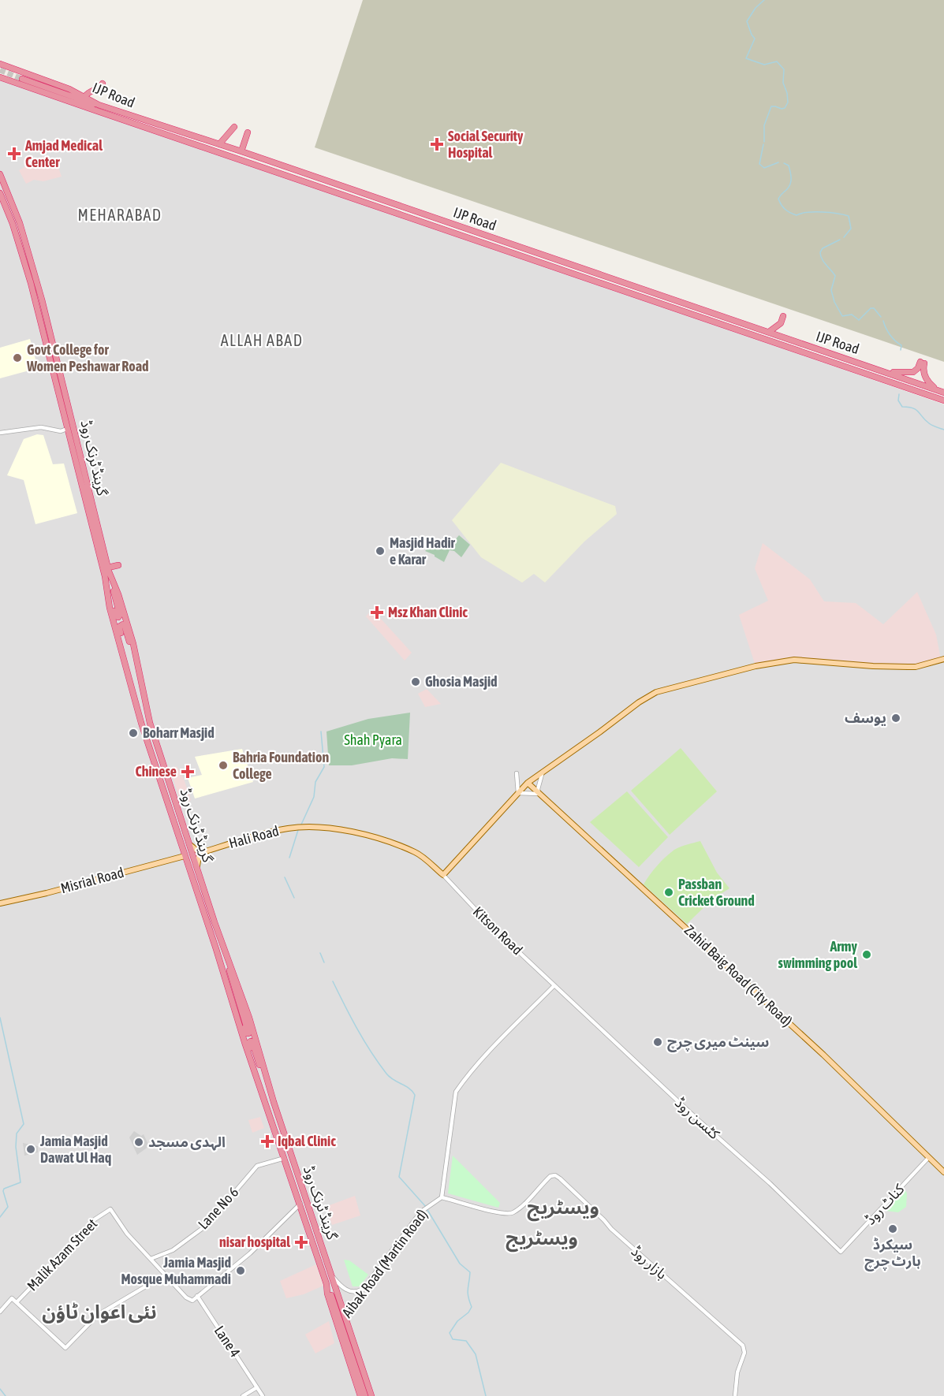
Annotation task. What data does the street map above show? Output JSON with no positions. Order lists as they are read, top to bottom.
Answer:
{
  "streets": {
    "highway": ["IJP Road", "گرینڈ ٹرنک روڈ"],
    "main road": ["Hali Road", "Misrial Road", "Zahid Baig Road (City Road)"],
    "street": [
      "Kitson Road",
      "کٹسن روڈ",
      "کناٹ روڈ",
      "Lane No 6",
      "Malik Azam Street",
      "بازار روڈ",
      "Aibak Road (Martin Road)",
      "Lane 4"
    ]
  },
  "crossings": [
    ["گرینڈ ٹرنک روڈ", "Misrial Road"],
    ["گرینڈ ٹرنک روڈ", "Lane No 6"],
    ["گرینڈ ٹرنک روڈ", "Aibak Road (Martin Road)"],
    ["Hali Road", "Kitson Road"],
    ["Kitson Road", "کٹسن روڈ"],
    ["Zahid Baig Road (City Road)", "کناٹ روڈ"],
    ["کٹسن روڈ", "کناٹ روڈ"],
    ["Lane No 6", "Malik Azam Street"],
    ["بازار روڈ", "Aibak Road (Martin Road)"]
  ],
  "districts": [
    "MEHARABAD",
    "ALLAH ABAD",
    "ویسٹریج",
    "ویسٹریج",
    "نئی اعوان ٹاؤن"
  ],
  "parks": ["Shah Pyara"],
  "places": {
    "health": [
      "Social Security Hospital",
      "Amjad Medical Center",
      "Msz Khan Clinic",
      "Chinese",
      "Iqbal Clinic",
      "nisar hospital"
    ],
    "other": [
      "Govt College for Women Peshawar Road",
      "Masjid Hadir e Karar",
      "Ghosia Masjid",
      "یوسف",
      "Boharr Masjid",
      "Bahria Foundation College",
      "Passban Cricket Ground",
      "Army swimming pool",
      "سینٹ میری چرچ",
      "الہدی مسجد",
      "Jamia Masjid Dawat Ul Haq",
      "سیکرڈ ہارٹ چرچ",
      "Jamia Masjid Mosque Muhammadi"
    ]
  }
}
